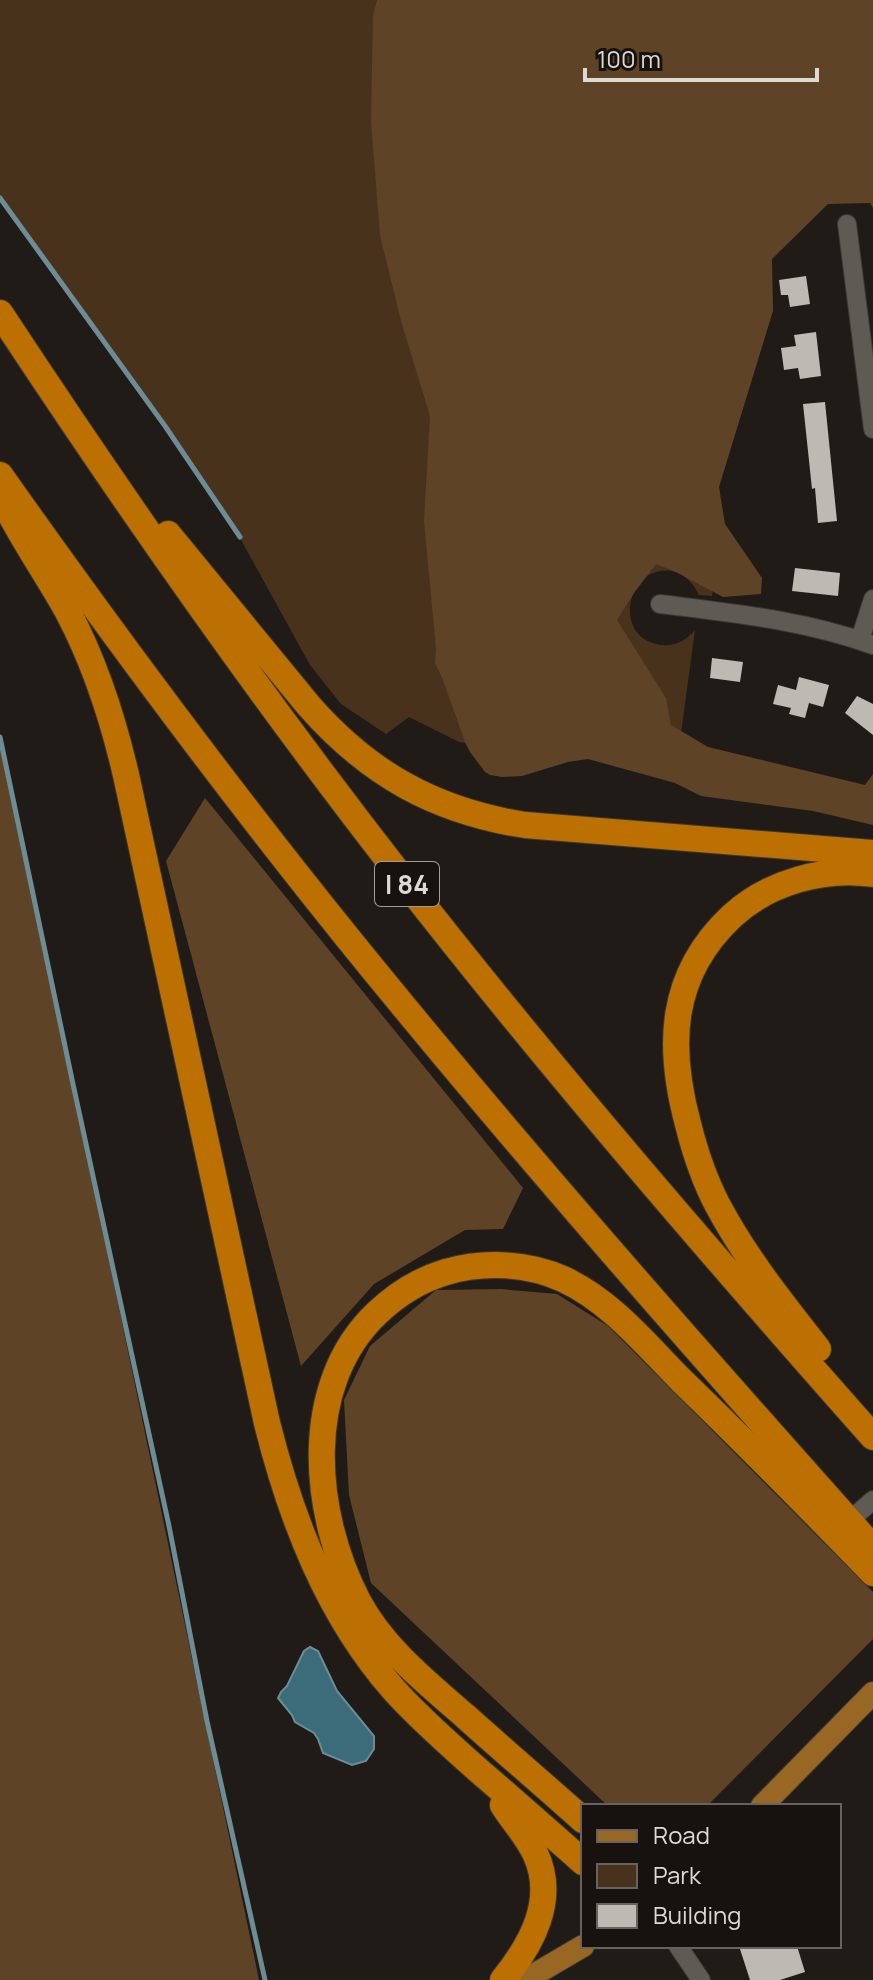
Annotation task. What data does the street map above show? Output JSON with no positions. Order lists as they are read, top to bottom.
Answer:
{
  "streets": {
    "highway": ["I 84"]
  },
  "legend": ["Road", "Park", "Building"],
  "scale_bar": "100 m"
}
